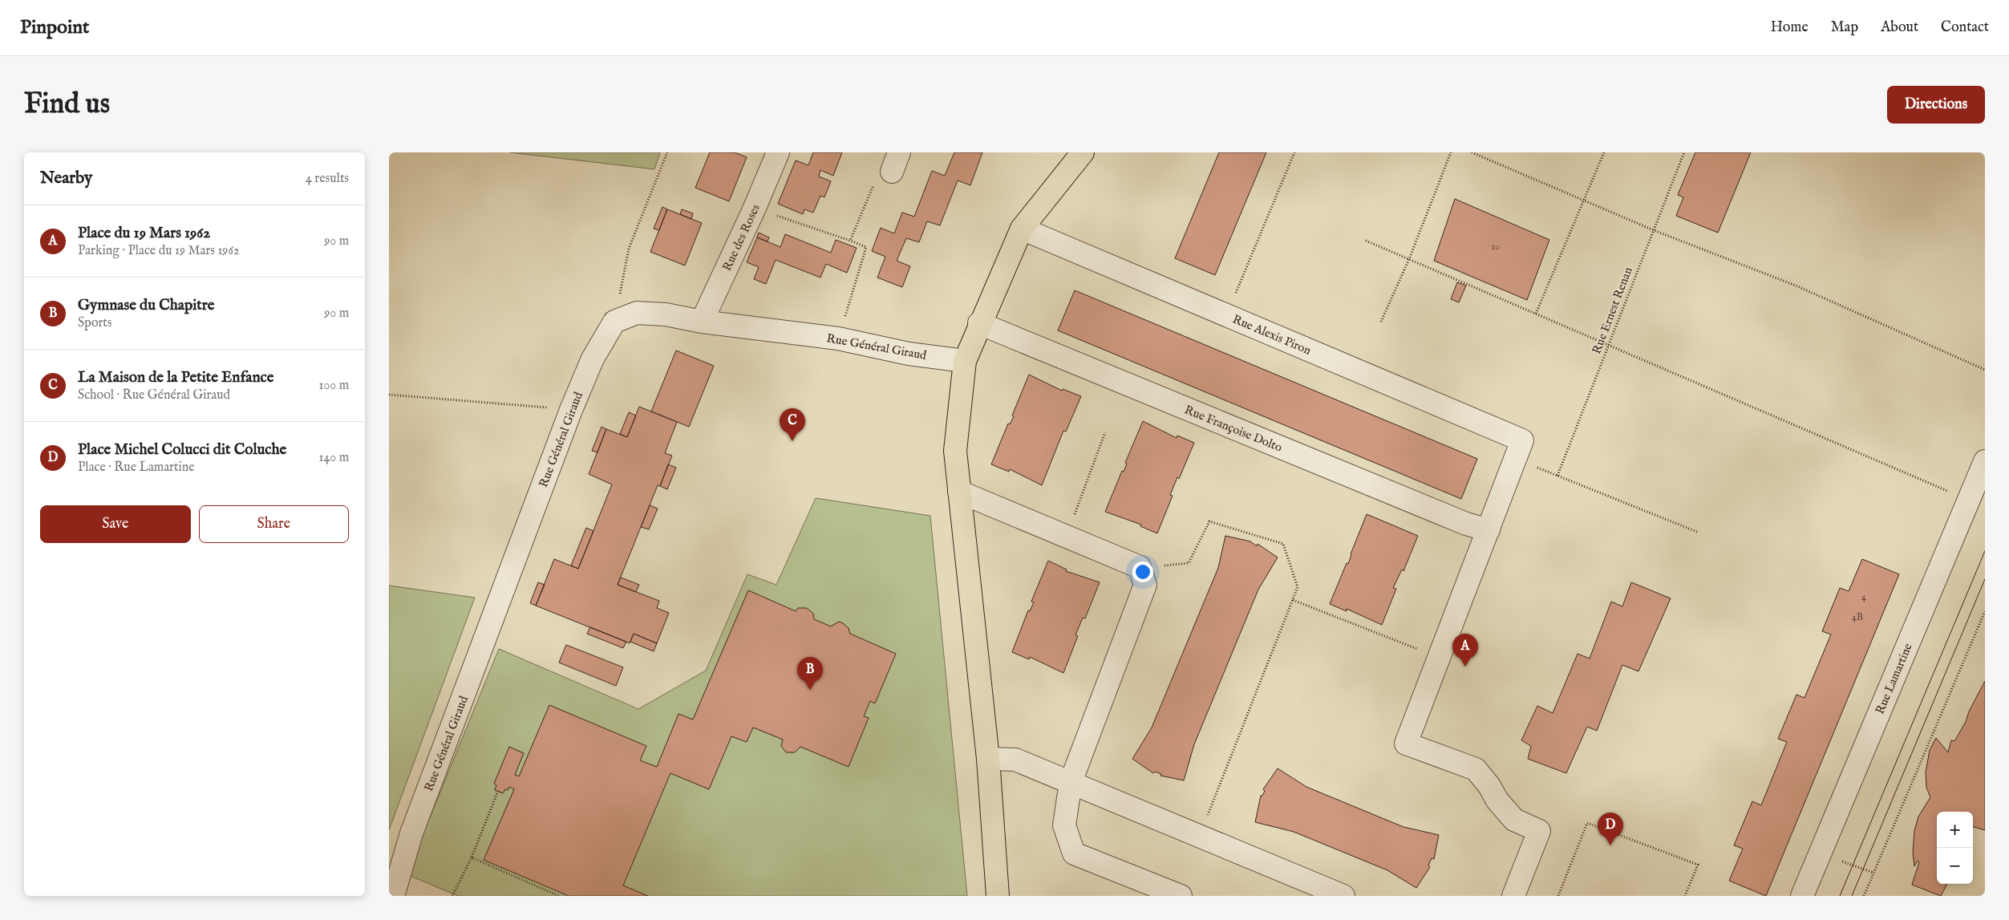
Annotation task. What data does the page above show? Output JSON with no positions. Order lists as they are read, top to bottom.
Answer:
{
  "streets": {
    "street": [
      "Rue des Roses",
      "Rue Alexis Piron",
      "Rue Général Giraud",
      "Rue Françoise Dolto",
      "Rue Lamartine"
    ],
    "path": ["Rue Ernest Renan"]
  },
  "crossings": [
    ["Rue des Roses", "Rue Général Giraud"]
  ],
  "house_numbers": ["10", "4", "4B"],
  "page": {
    "header": "Pinpoint",
    "nav": [
      "Home",
      "Map",
      "About",
      "Contact"
    ],
    "buttons": [
      "Directions",
      ["Save", "Share"]
    ],
    "title": "Find us",
    "heading": ["Nearby", "4 results"],
    "list": [
      {
        "mark": "A",
        "name": "Place du 19 Mars 1962",
        "note": "Parking · Place du 19 Mars 1962",
        "value": "90 m"
      },
      {
        "mark": "B",
        "name": "Gymnase du Chapitre",
        "note": "Sports",
        "value": "90 m"
      },
      {
        "mark": "C",
        "name": "La Maison de la Petite Enfance",
        "note": "School · Rue Général Giraud",
        "value": "100 m"
      },
      {
        "mark": "D",
        "name": "Place Michel Colucci dit Coluche",
        "note": "Place · Rue Lamartine",
        "value": "140 m"
      }
    ],
    "pins": [
      "C",
      "A",
      "B",
      "D"
    ],
    "map_buttons": ["+", "−"]
  }
}
